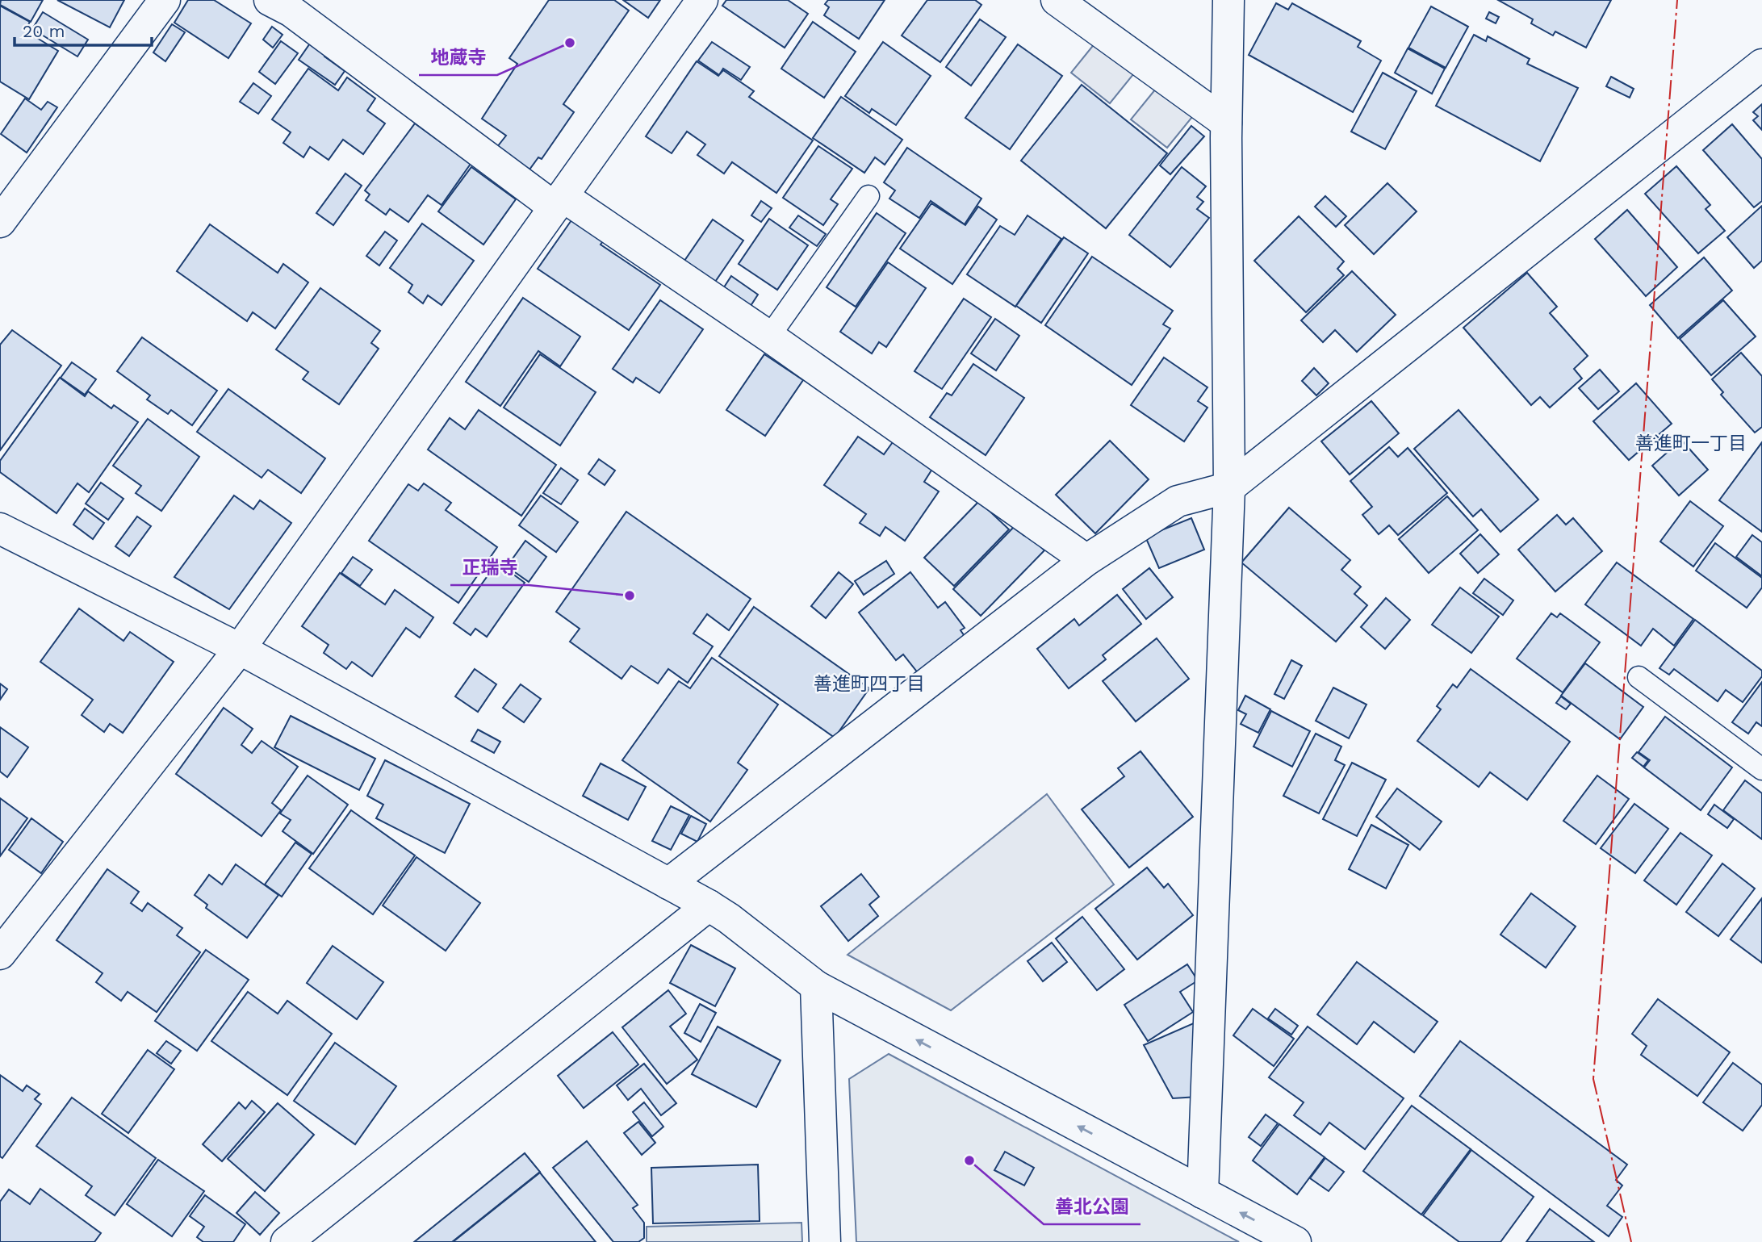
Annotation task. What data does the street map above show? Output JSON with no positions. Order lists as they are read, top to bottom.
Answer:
{
  "districts": ["善進町一丁目", "善進町四丁目"],
  "places": ["地蔵寺", "正瑞寺", "善北公園"],
  "scale_bar": "20 m"
}
